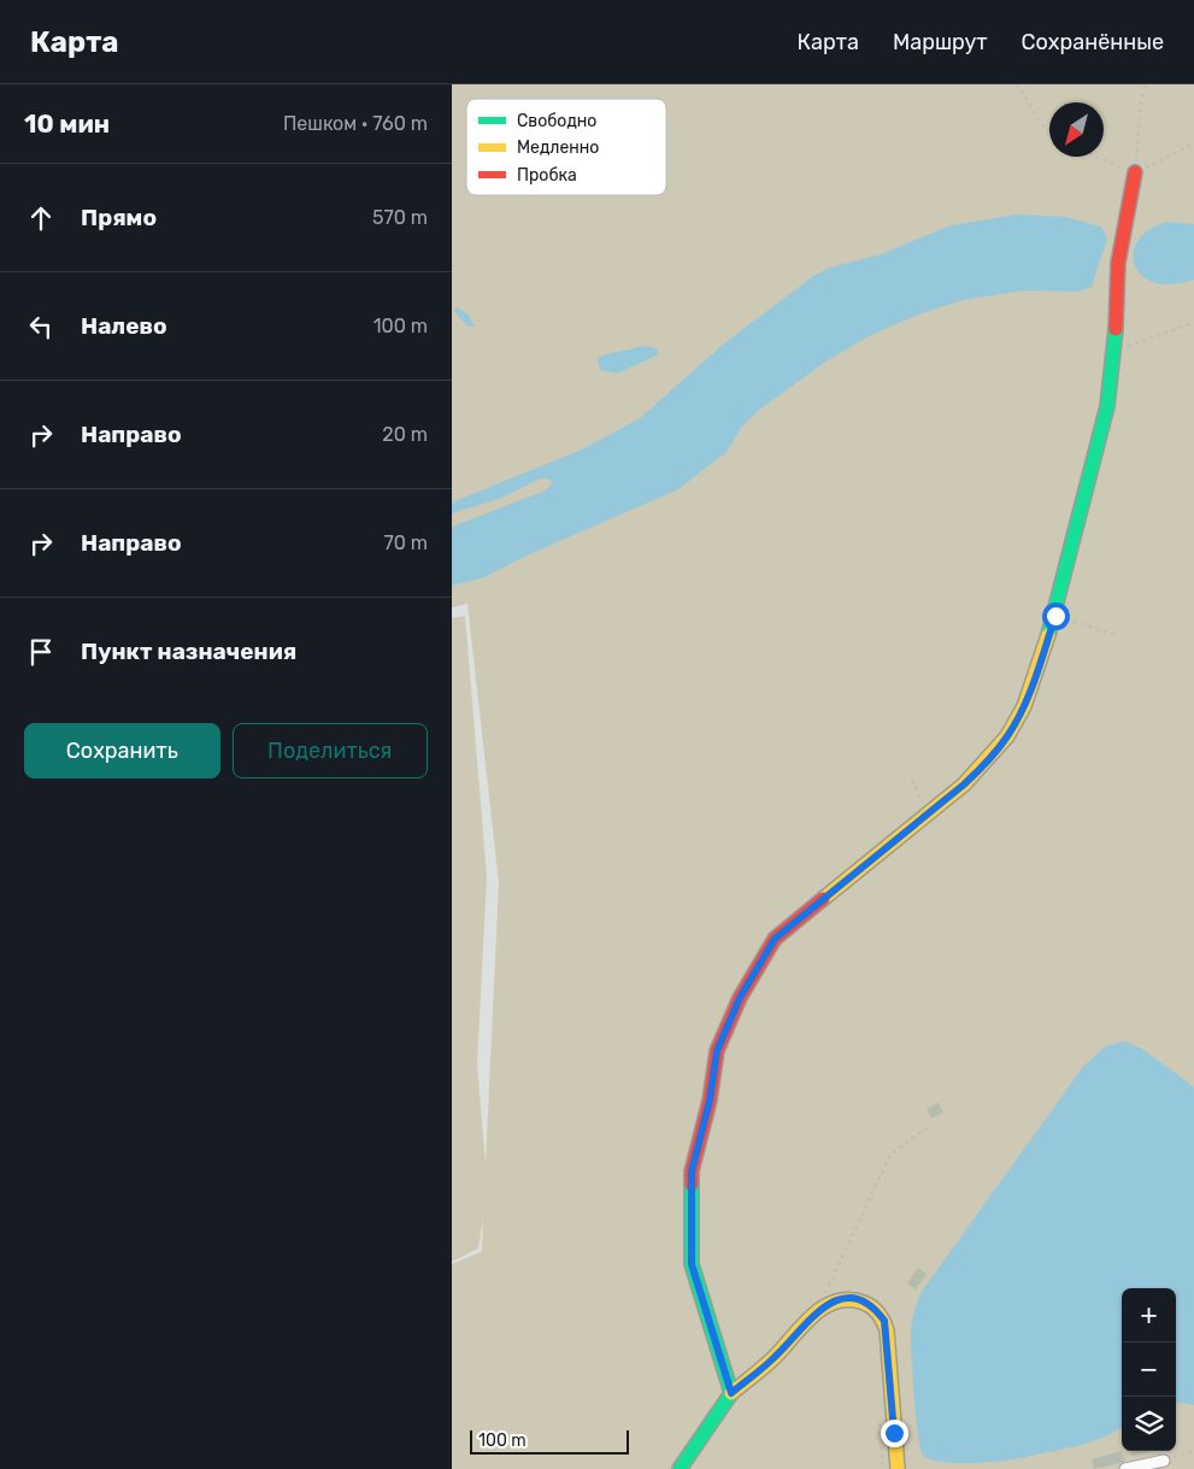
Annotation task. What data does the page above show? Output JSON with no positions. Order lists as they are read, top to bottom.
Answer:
{
  "legend": ["Свободно", "Медленно", "Пробка"],
  "scale_bar": "100 m",
  "north": "bottom left",
  "page": {
    "header": "Карта",
    "nav": ["Карта", "Маршрут", "Сохранённые"],
    "heading": ["10 мин", "Пешком · 760 m"],
    "list": [
      ["Прямо", "570 m"],
      ["Налево", "100 m"],
      ["Направо", "20 m"],
      ["Направо", "70 m"],
      "Пункт назначения"
    ],
    "buttons": ["Сохранить", "Поделиться"],
    "map_buttons": ["+", "−"],
    "scale": "100 m"
  }
}
